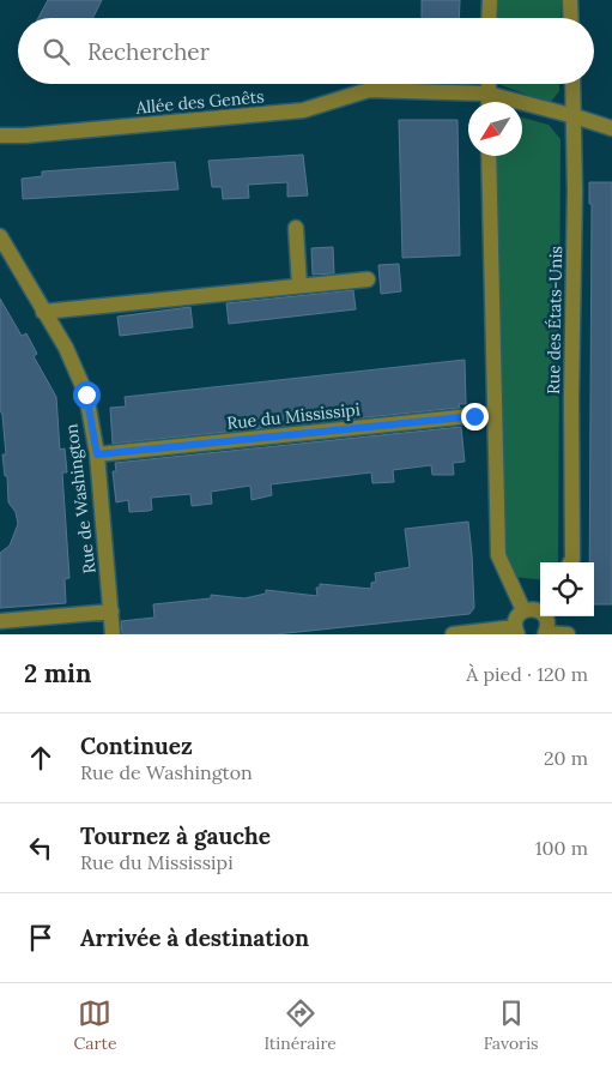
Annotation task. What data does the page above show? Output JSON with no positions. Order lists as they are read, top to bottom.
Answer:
{
  "streets": {
    "street": [
      "Allée des Genêts",
      "Rue des États-Unis",
      "Rue du Mississipi",
      "Rue de Washington"
    ]
  },
  "crossings": [
    ["Allée des Genêts", "Rue des États-Unis"],
    ["Rue du Mississipi", "Rue de Washington"]
  ],
  "north": "bottom left",
  "page": {
    "search": "Rechercher",
    "heading": ["2 min", "À pied · 120 m"],
    "list": [
      ["Continuez", "Rue de Washington", "20 m"],
      ["Tournez à gauche", "Rue du Mississipi", "100 m"],
      "Arrivée à destination"
    ],
    "nav": ["Carte", "Itinéraire", "Favoris"]
  }
}
